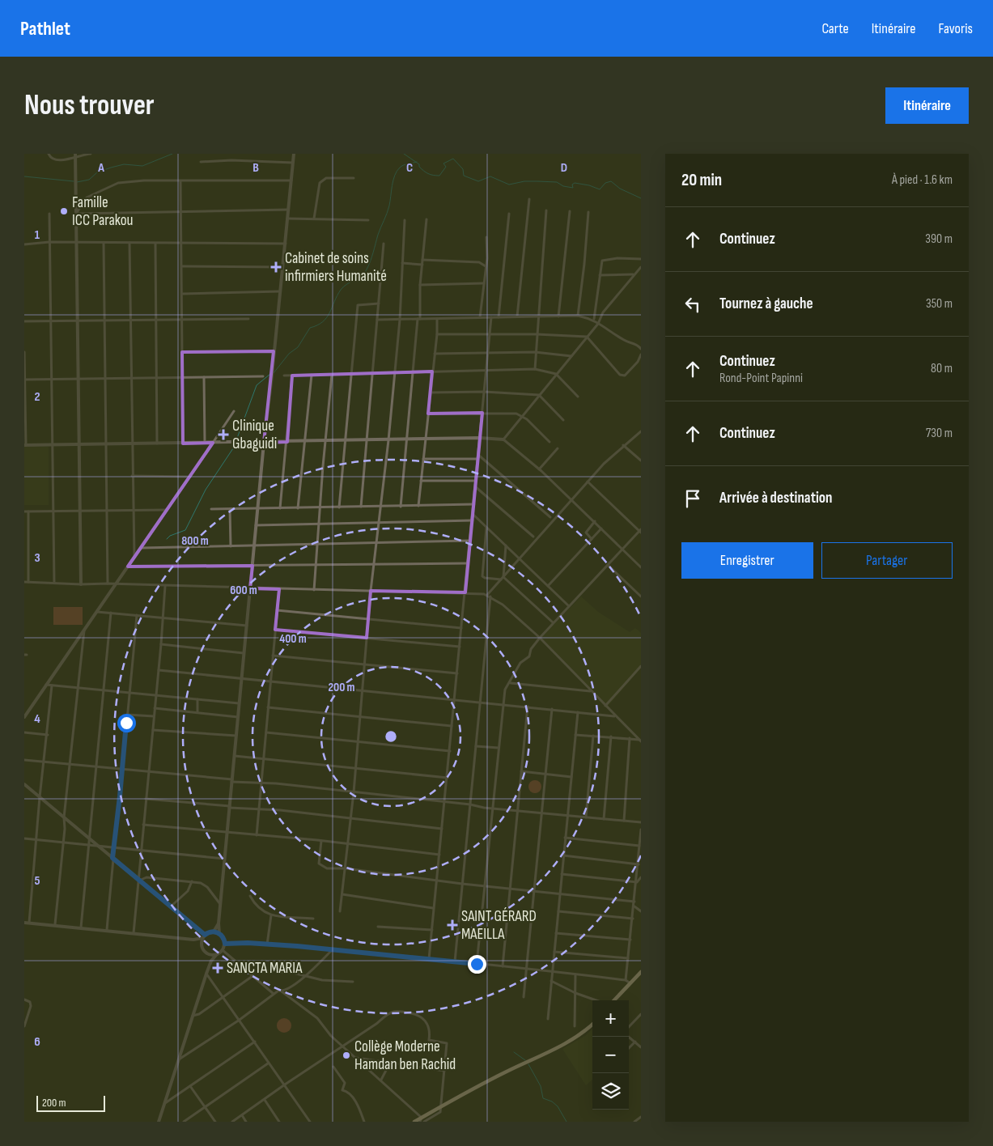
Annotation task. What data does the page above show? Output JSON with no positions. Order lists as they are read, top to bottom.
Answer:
{
  "places": {
    "other": ["Famille ICC Parakou", "Collège Moderne Hamdan ben Rachid"],
    "health": [
      "Cabinet de soins infirmiers Humanité",
      "Clinique Gbaguidi",
      "SAINT GÉRARD MAEILLA",
      "SANCTA MARIA"
    ]
  },
  "scale_bar": "200 m",
  "page": {
    "header": "Pathlet",
    "nav": ["Carte", "Itinéraire", "Favoris"],
    "buttons": [
      "Itinéraire",
      ["Enregistrer", "Partager"]
    ],
    "title": "Nous trouver",
    "heading": ["20 min", "À pied · 1.6 km"],
    "list": [
      ["Continuez", "390 m"],
      ["Tournez à gauche", "350 m"],
      ["Continuez", "Rond-Point Papinni", "80 m"],
      ["Continuez", "730 m"],
      "Arrivée à destination"
    ],
    "map_buttons": ["+", "−"],
    "scale": "200 m"
  },
  "grid": {
    "columns": [
      "A",
      "B",
      "C",
      "D"
    ],
    "rows": [
      "1",
      "2",
      "3",
      "4",
      "5",
      "6"
    ]
  },
  "rings": [
    "800 m",
    "600 m",
    "400 m",
    "200 m"
  ]
}
